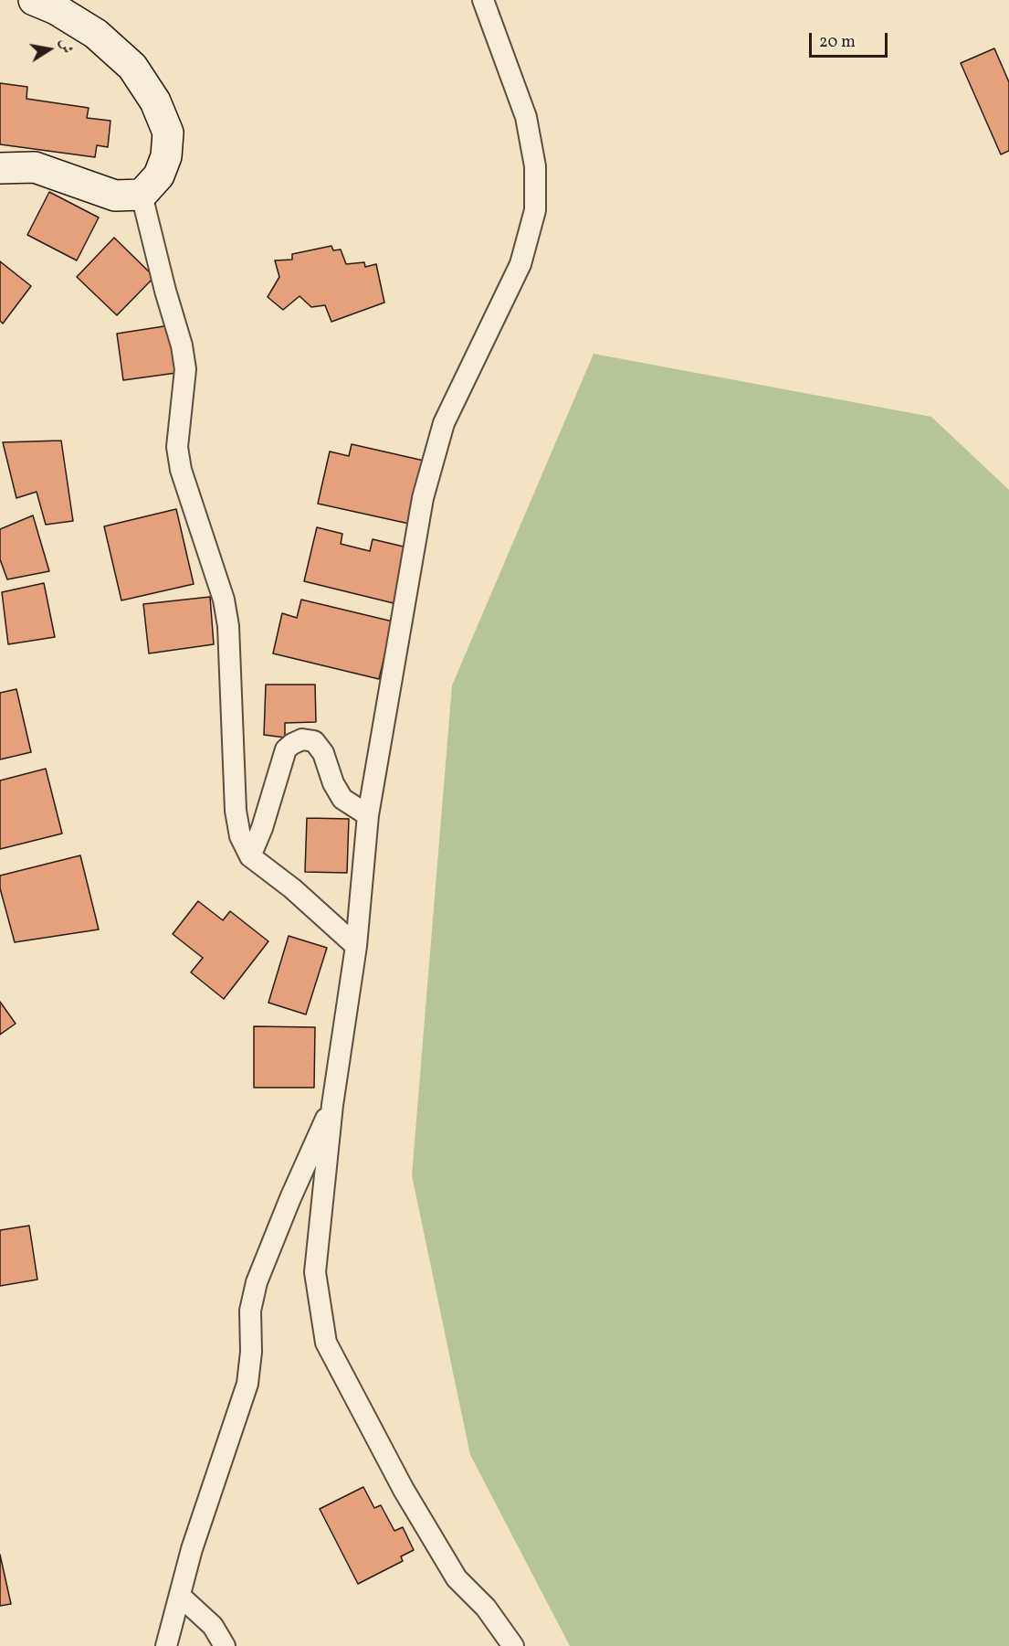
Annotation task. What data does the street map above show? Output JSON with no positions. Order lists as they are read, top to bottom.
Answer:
{
  "scale_bar": "20 m",
  "north": "right"
}
